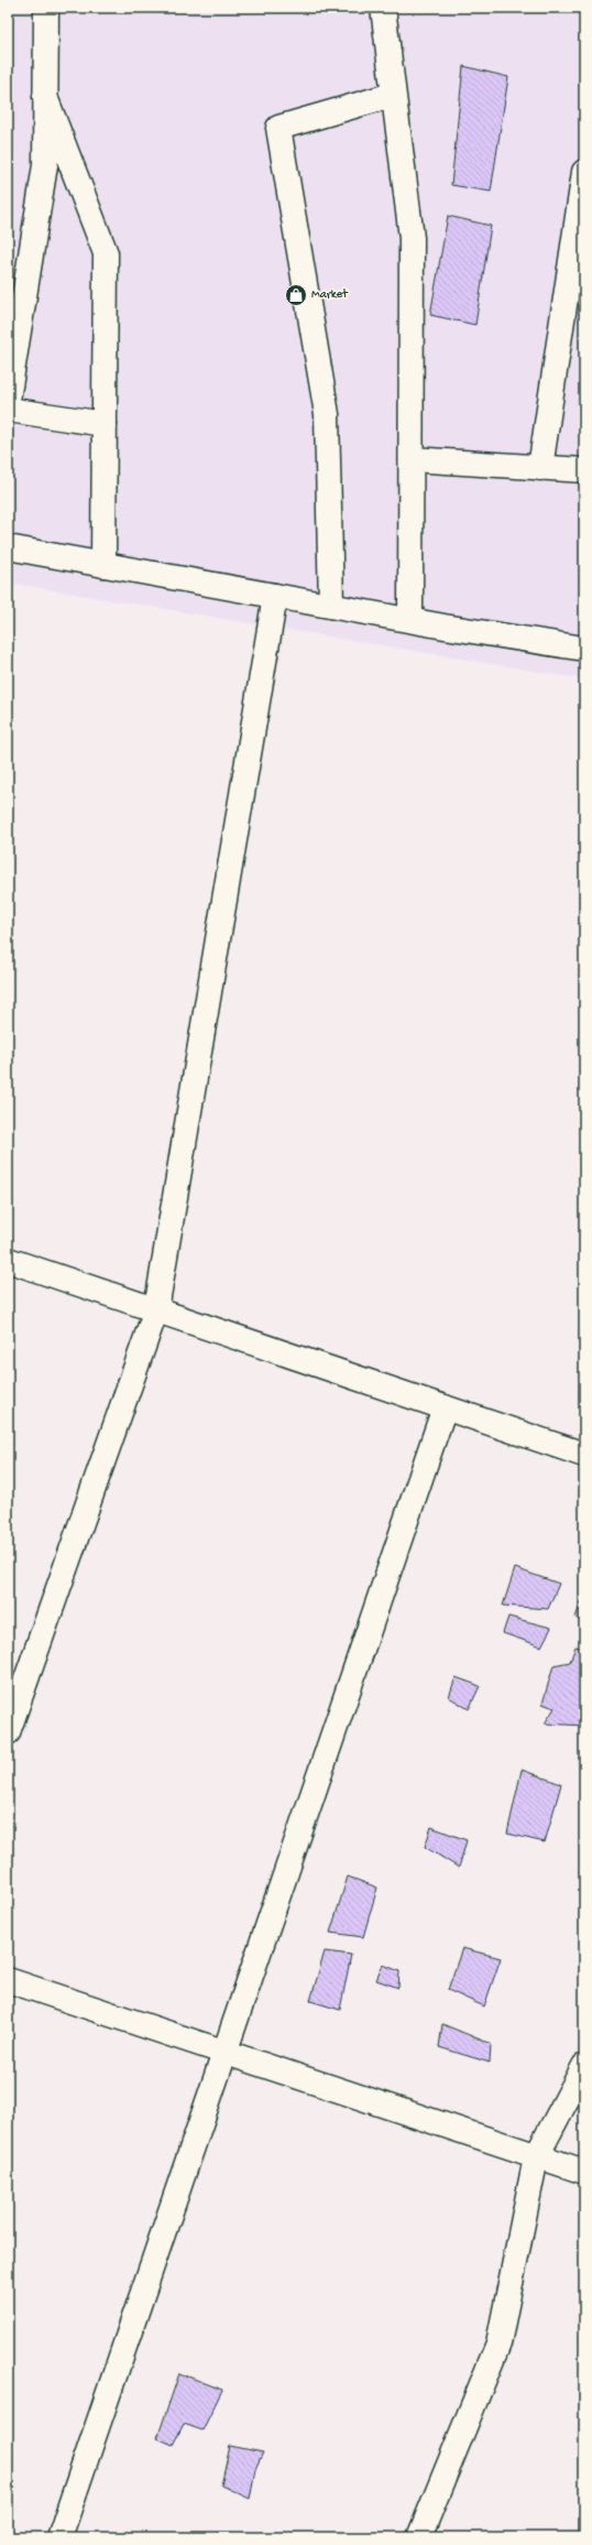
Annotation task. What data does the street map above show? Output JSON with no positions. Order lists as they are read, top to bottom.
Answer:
{
  "places": {
    "shop": ["Market"]
  }
}
